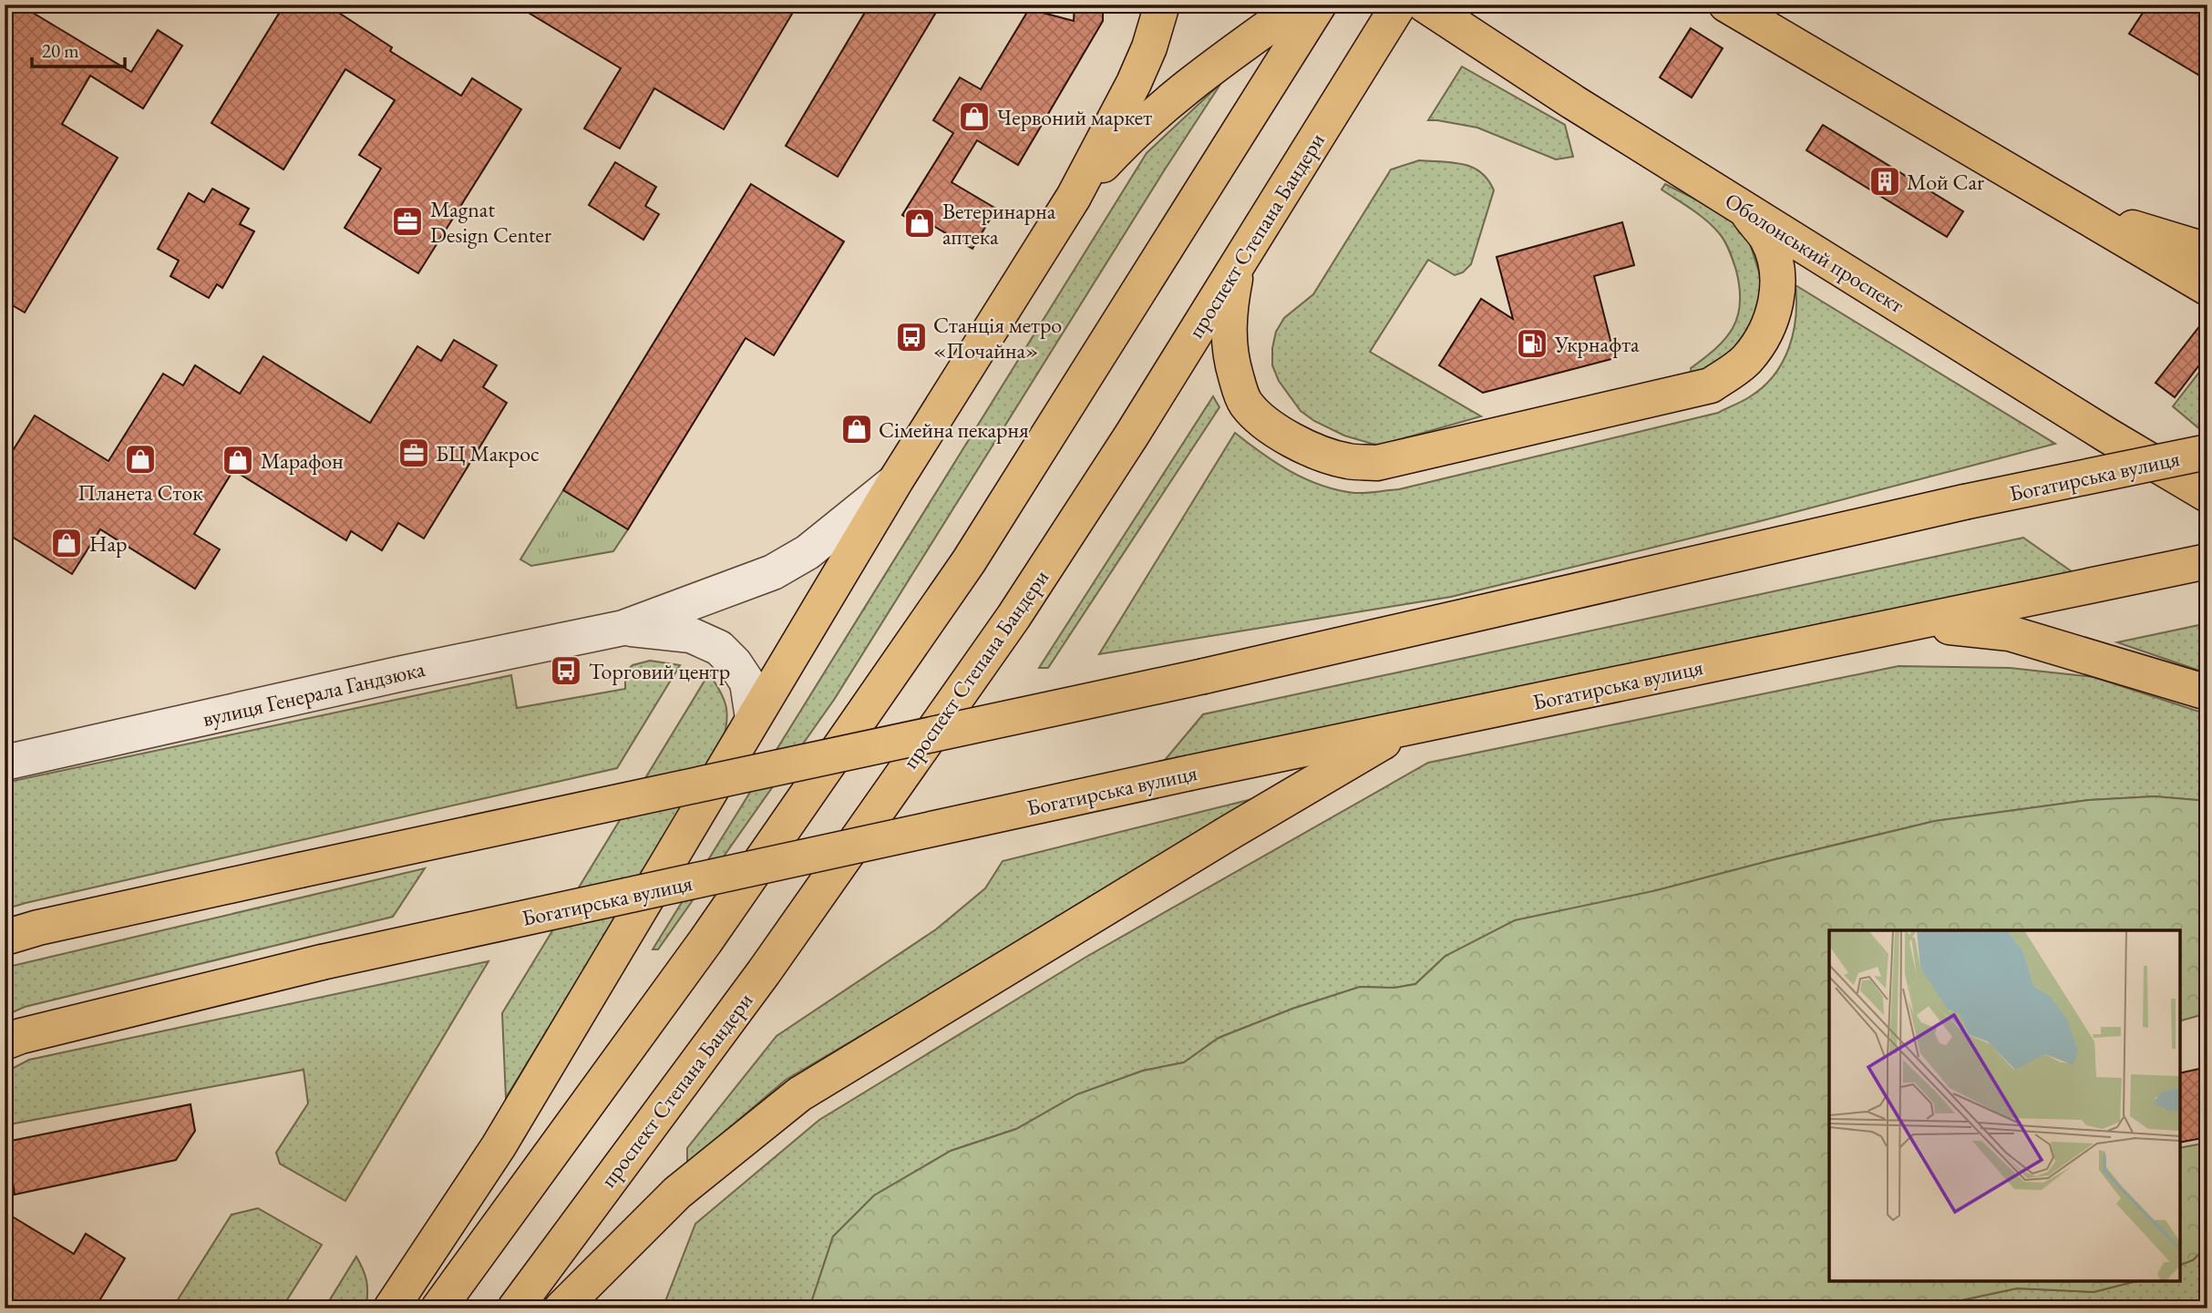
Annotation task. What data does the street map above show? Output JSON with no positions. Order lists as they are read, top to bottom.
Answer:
{
  "streets": {
    "main road": ["проспект Степана Бандери", "Оболонський проспект", "Богатирська вулиця"],
    "street": ["вулиця Генерала Гандзюка"]
  },
  "places": {
    "shop": [
      "Червоний маркет",
      "Ветеринарна аптека",
      "Сімейна пекарня",
      "Планета Сток",
      "Марафон",
      "Hap"
    ],
    "building": ["Мой Car"],
    "office": ["Magnat Design Center", "БЦ Макрос"],
    "bus stop": ["Станція метро «Почайна»", "Торговий центр"],
    "fuel station": ["Укрнафта"]
  },
  "scale_bar": "20 m"
}
